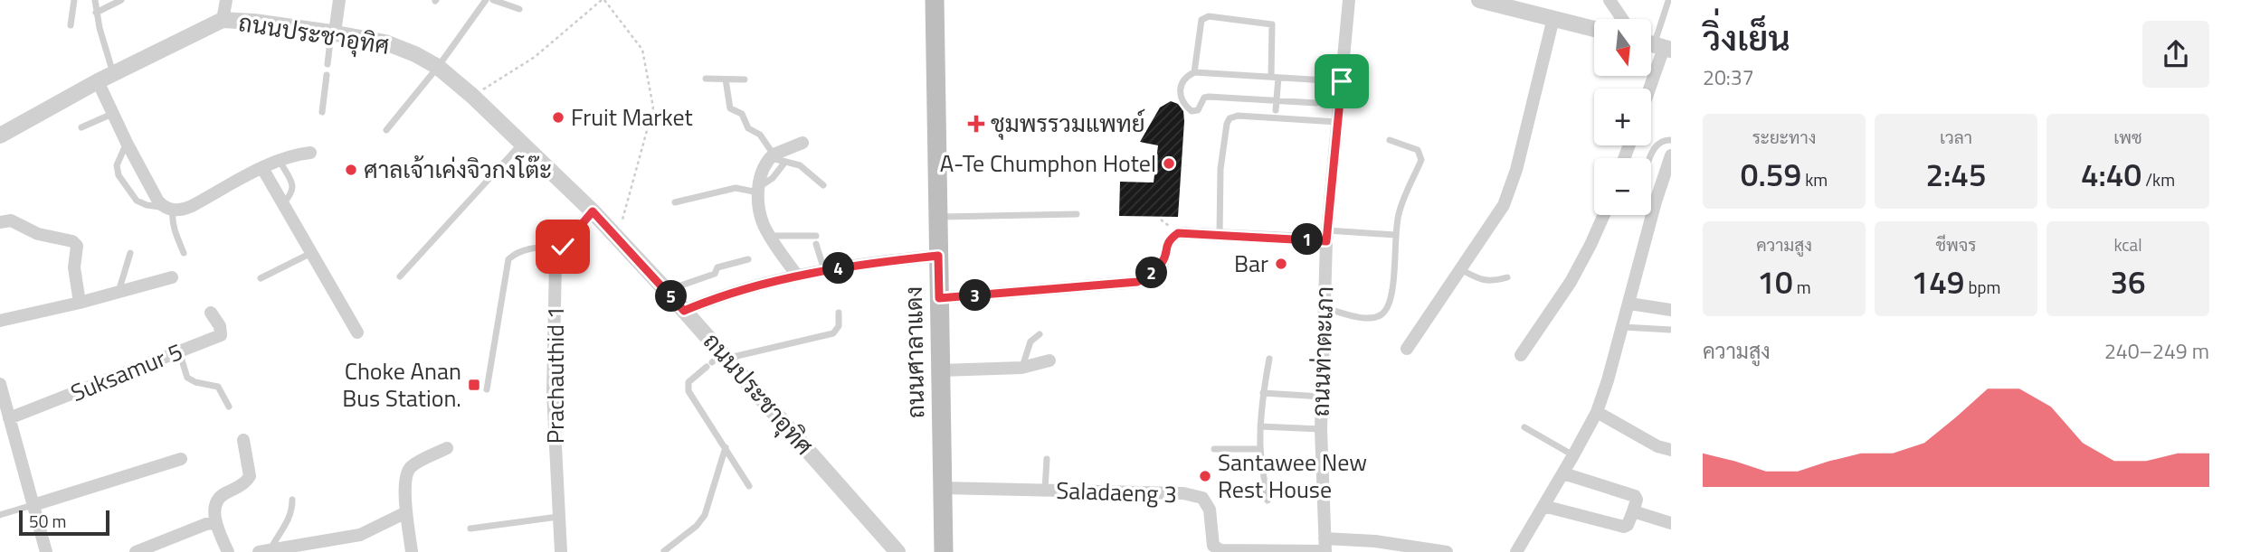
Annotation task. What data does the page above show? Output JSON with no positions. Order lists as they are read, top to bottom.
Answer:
{
  "streets": {
    "main road": ["ถนนศาลาแดง"],
    "street": [
      "ถนนประชาอุทิศ",
      "ถนนท่าตะเภา",
      "Suksamur 5",
      "Prachauthid 1",
      "Saladaeng 3"
    ]
  },
  "crossings": [
    ["ถนนประชาอุทิศ", "Prachauthid 1"],
    ["ถนนท่าตะเภา", "Saladaeng 3"],
    ["ถนนศาลาแดง", "Saladaeng 3"]
  ],
  "places": {
    "other": [
      "Fruit Market",
      "A-Te Chumphon Hotel",
      "ศาลเจ้าเค่งจิวกงโต๊ะ",
      "Bar",
      "Santawee New Rest House"
    ],
    "health": ["ชุมพรรวมแพทย์"],
    "transit": ["Choke Anan Bus Station."]
  },
  "scale_bar": "50 m",
  "north": "bottom",
  "page": {
    "heading": ["วิ่งเย็น", "20:37"],
    "map_buttons": ["+", "−"],
    "stats": [
      ["ระยะทาง", "0.59 km"],
      ["เวลา", "2:45"],
      ["เพซ", "4:40 /km"],
      ["ความสูง", "10 m"],
      ["ชีพจร", "149 bpm"],
      ["kcal", "36"]
    ],
    "pins": [
      "1",
      "4",
      "2",
      "3",
      "5"
    ],
    "chart": ["ความสูง", "240–249 m"],
    "scale": "50 m"
  }
}
